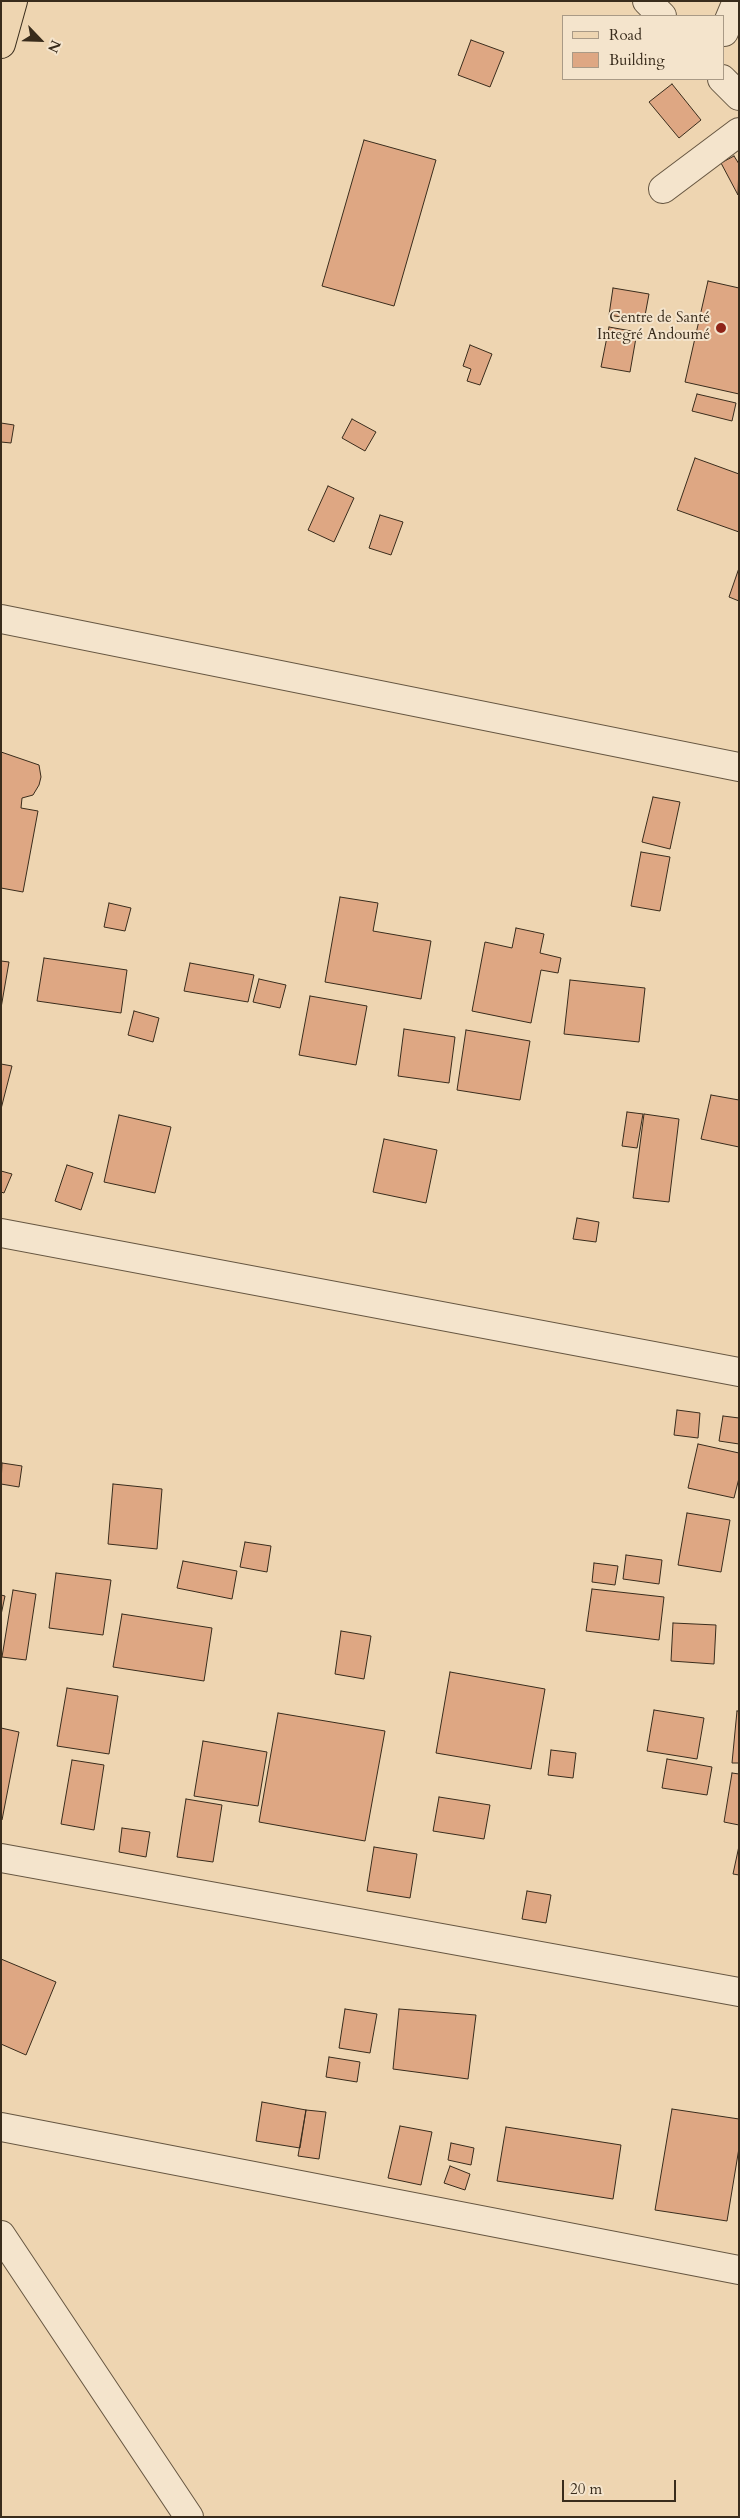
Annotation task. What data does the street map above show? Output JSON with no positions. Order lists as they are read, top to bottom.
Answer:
{
  "places": ["Centre de Santé Integré Andoumé"],
  "legend": ["Road", "Building"],
  "scale_bar": "20 m",
  "north": "bottom right"
}
